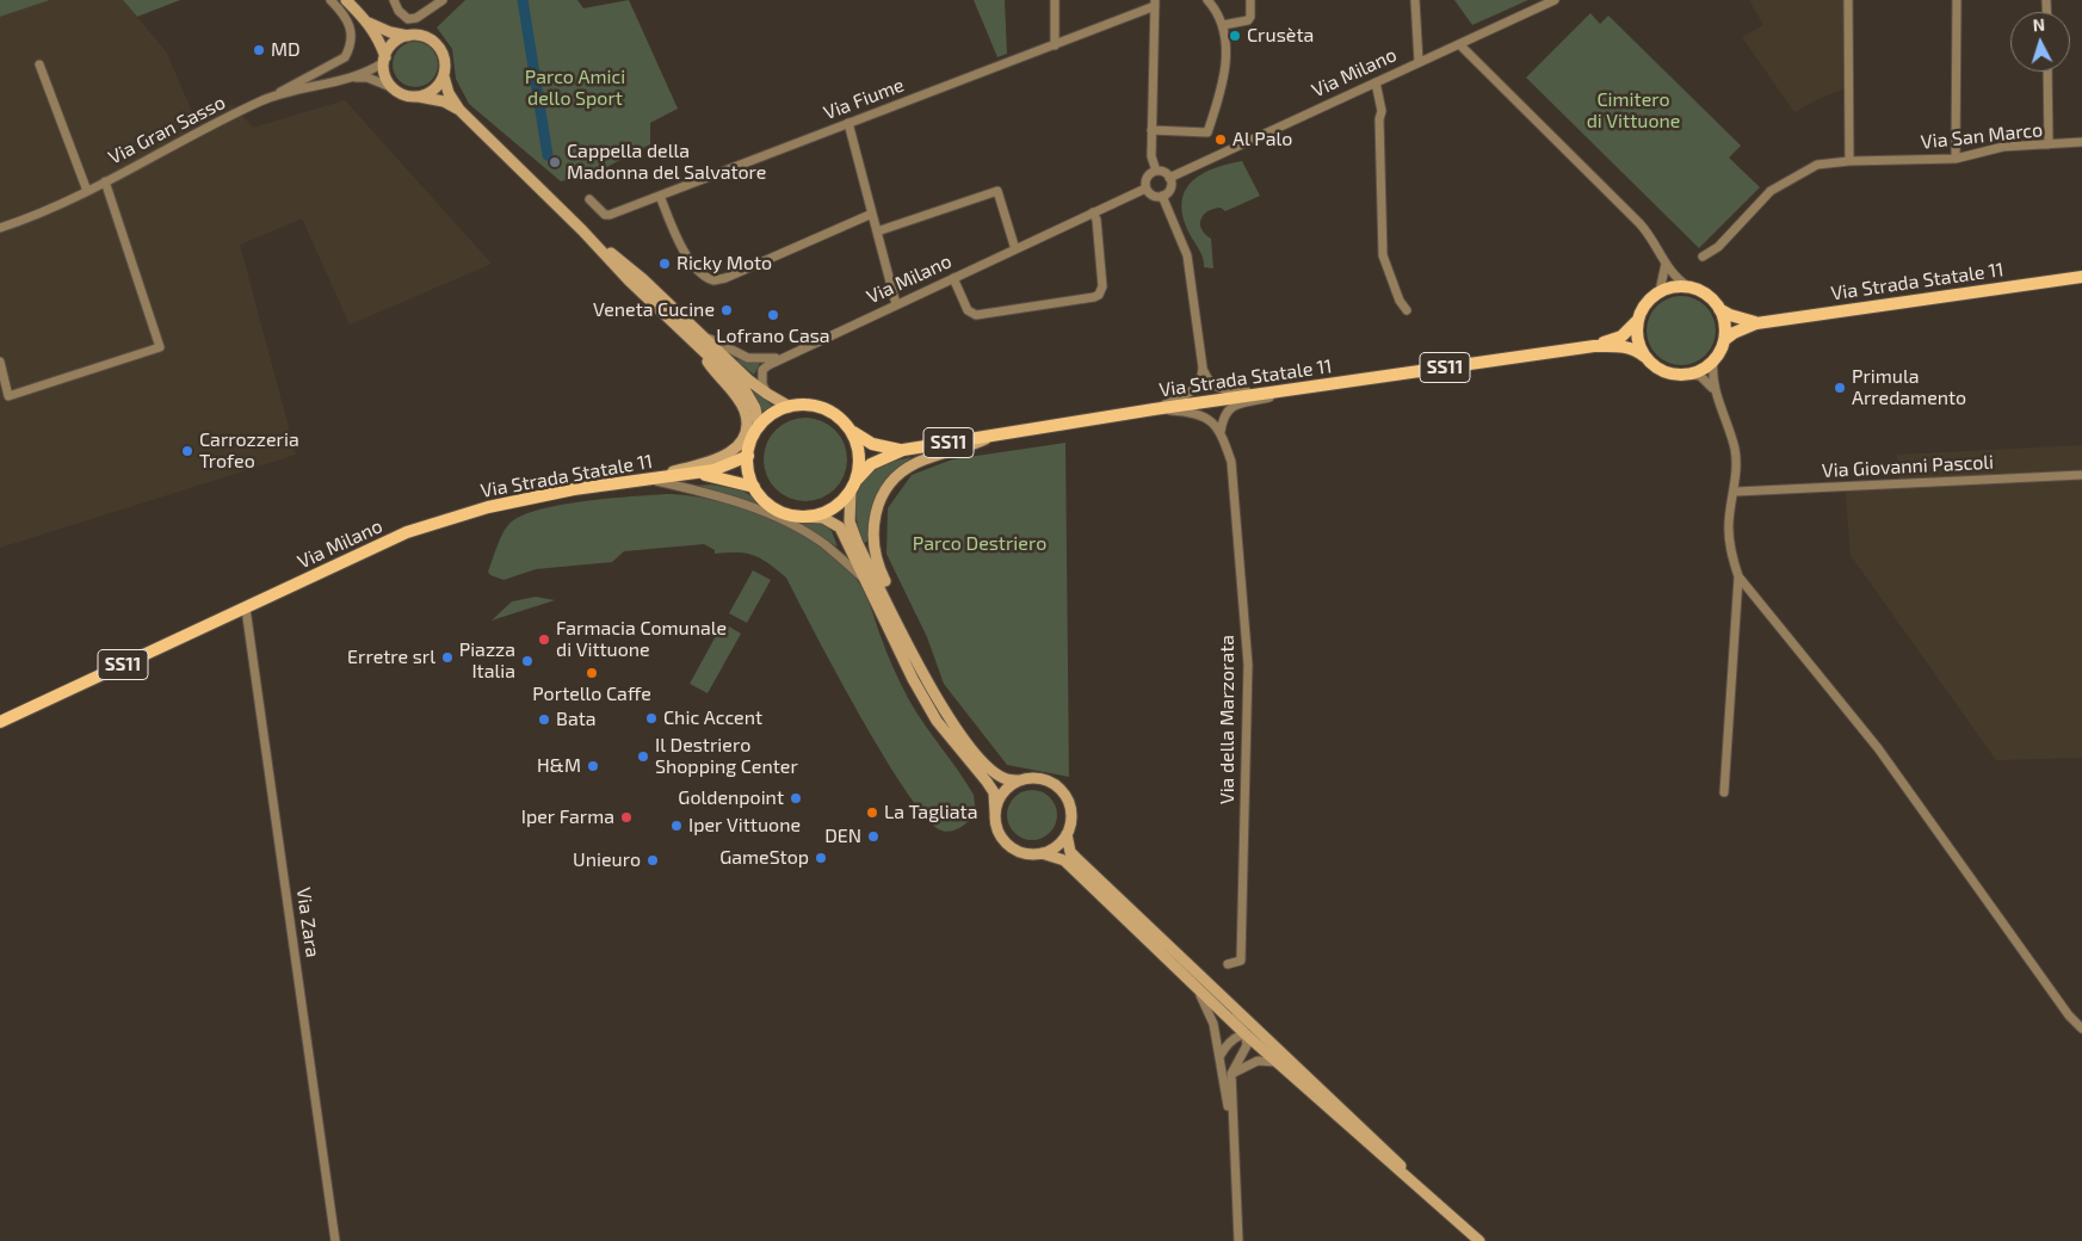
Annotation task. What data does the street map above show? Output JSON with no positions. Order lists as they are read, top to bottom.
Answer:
{
  "streets": {
    "main road": ["Via Milano", "Via Strada Statale 11", "SS11"],
    "street": [
      "Via Fiume",
      "Via Gran Sasso",
      "Via San Marco",
      "Via Giovanni Pascoli",
      "Via della Marzorata",
      "Via Zara"
    ]
  },
  "crossings": [
    ["Via Milano", "Via Strada Statale 11"],
    ["Via Milano", "SS11"],
    ["Via Milano", "Via Zara"],
    ["SS11", "Via Zara"]
  ],
  "parks": ["Parco Amici dello Sport", "Cimitero di Vittuone", "Parco Destriero"],
  "places": [
    "Crusèta",
    "MD",
    "Al Palo",
    "Cappella della Madonna del Salvatore",
    "Ricky Moto",
    "Veneta Cucine",
    "Lofrano Casa",
    "Primula Arredamento",
    "Carrozzeria Trofeo",
    "Farmacia Comunale di Vittuone",
    "Erretre srl",
    "Piazza Italia",
    "Portello Caffe",
    "Chic Accent",
    "Bata",
    "Il Destriero Shopping Center",
    "H&M",
    "Goldenpoint",
    "La Tagliata",
    "Iper Farma",
    "Iper Vittuone",
    "DEN",
    "GameStop",
    "Unieuro"
  ],
  "north": "top"
}
